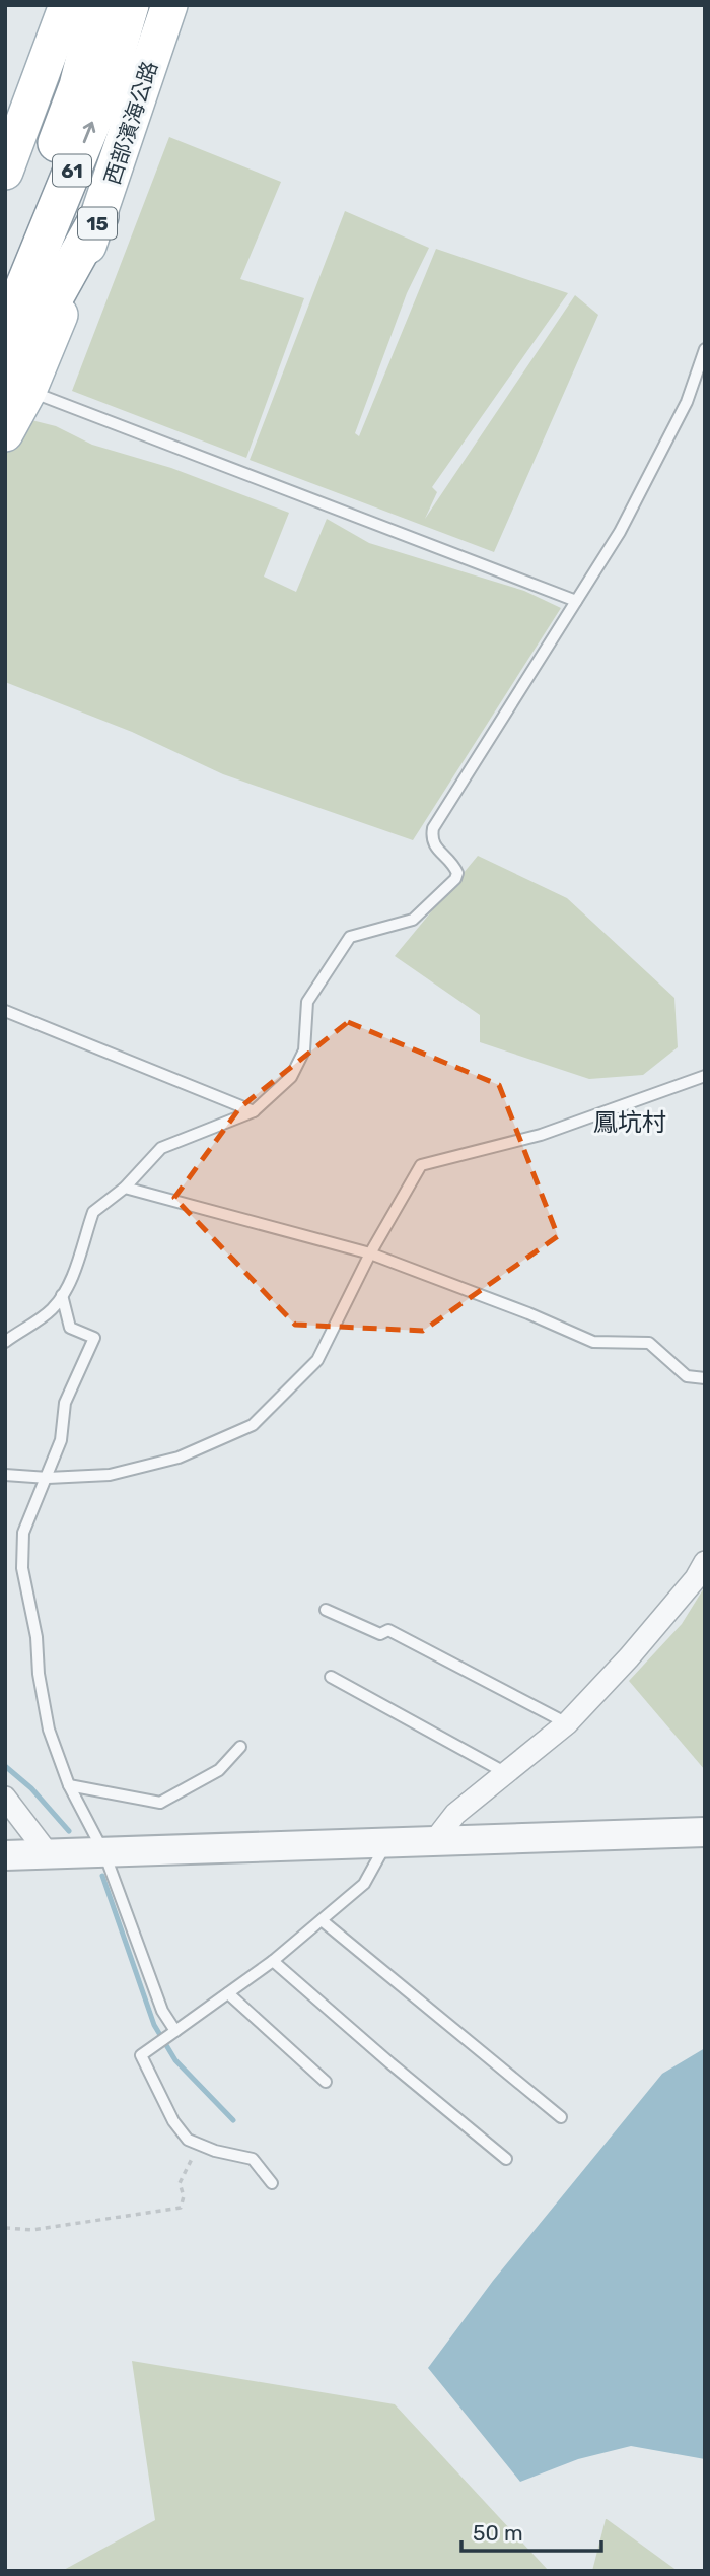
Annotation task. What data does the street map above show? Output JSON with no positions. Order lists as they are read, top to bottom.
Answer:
{
  "streets": {
    "highway": ["61"],
    "main road": ["西部濱海公路", "15"]
  },
  "districts": ["鳳坑村"],
  "scale_bar": "50 m"
}
